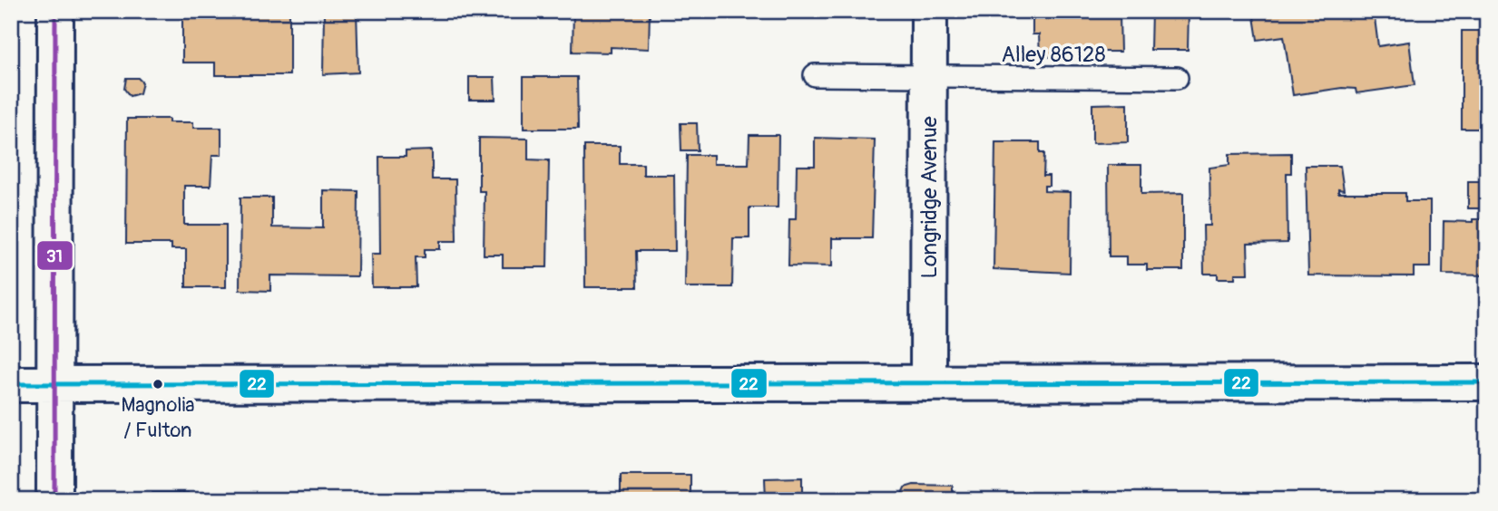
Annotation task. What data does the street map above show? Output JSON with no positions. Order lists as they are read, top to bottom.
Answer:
{
  "streets": {
    "main road": ["Longridge Avenue"],
    "lane": ["Alley 86128"]
  },
  "crossings": [
    ["Alley 86128", "Longridge Avenue"]
  ],
  "places": ["Magnolia / Fulton"],
  "lines": ["transit line 31", "transit line 22"]
}
